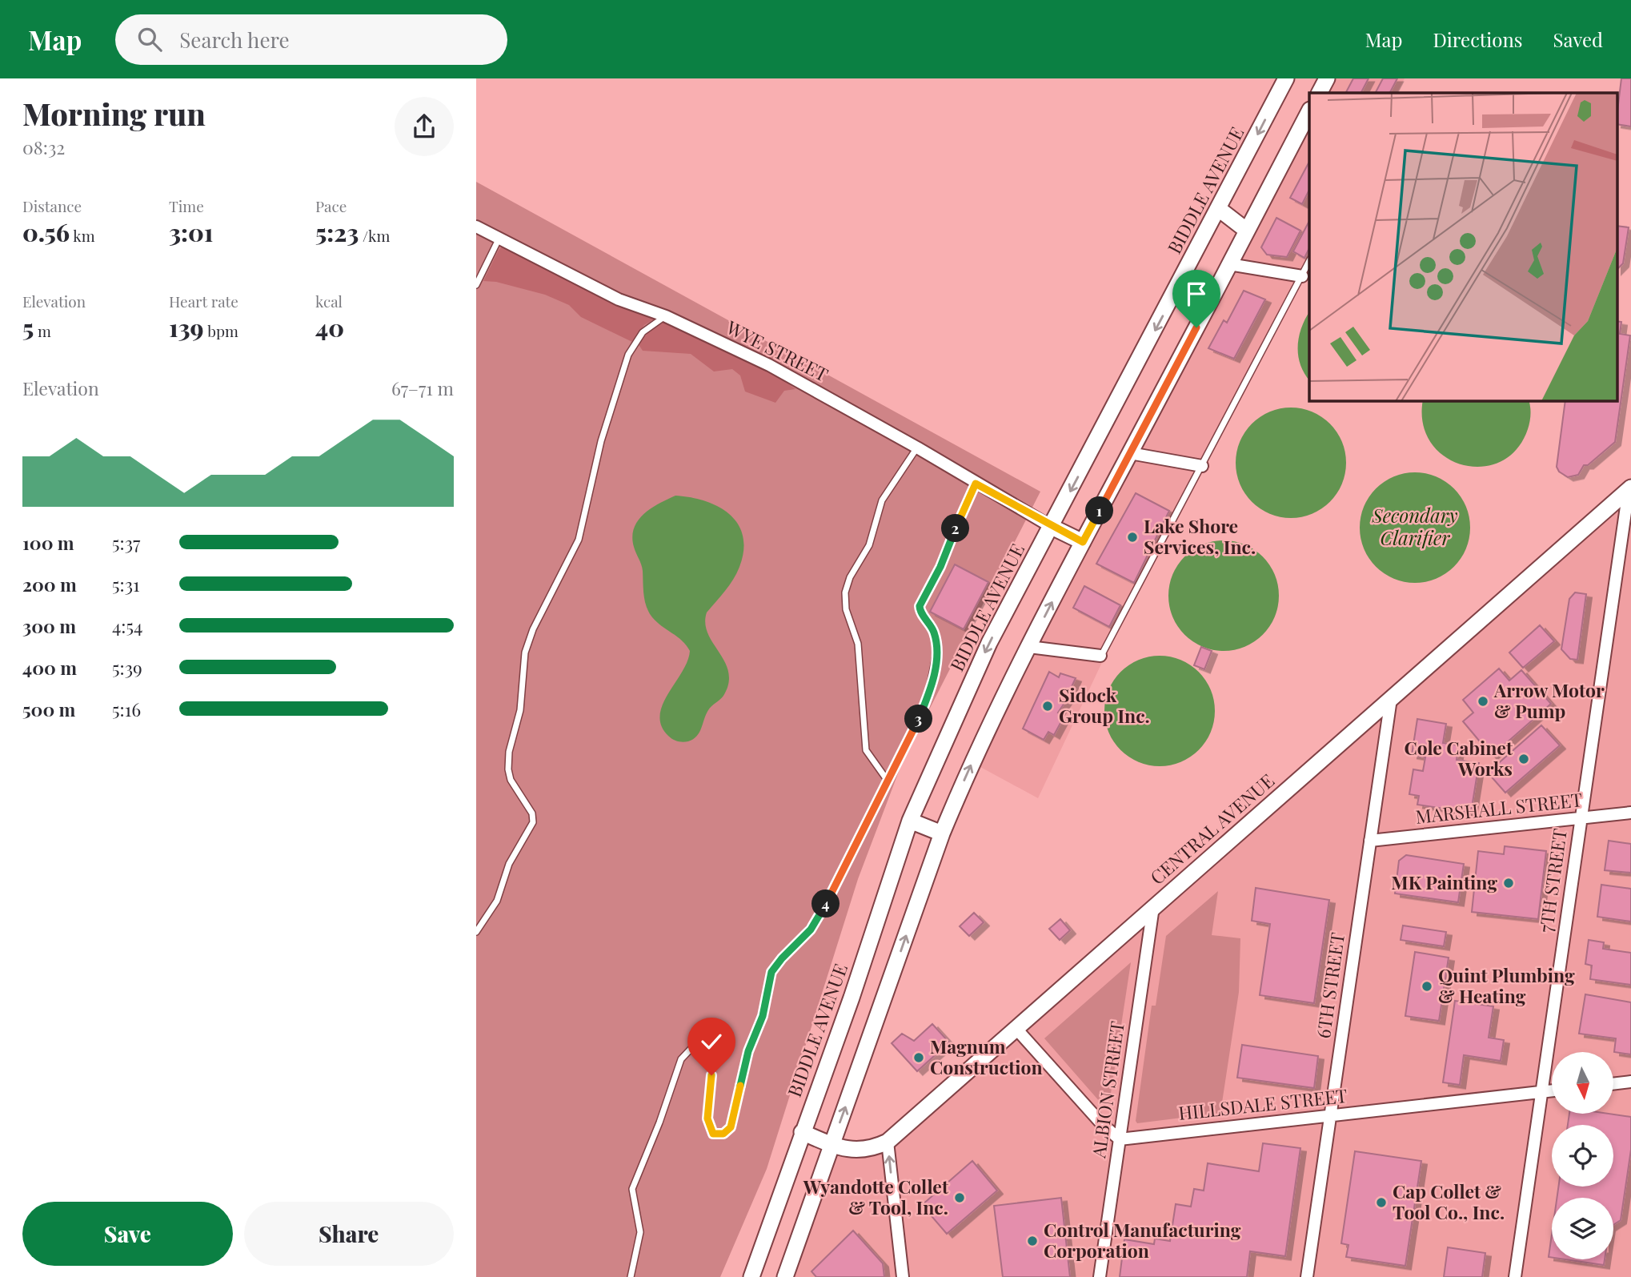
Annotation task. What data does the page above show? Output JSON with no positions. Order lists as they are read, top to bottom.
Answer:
{
  "streets": {
    "main road": ["BIDDLE AVENUE", "CENTRAL AVENUE"],
    "street": [
      "WYE STREET",
      "MARSHALL STREET",
      "7TH STREET",
      "6TH STREET",
      "ALBION STREET",
      "HILLSDALE STREET"
    ]
  },
  "crossings": [
    ["BIDDLE AVENUE", "WYE STREET"],
    ["BIDDLE AVENUE", "CENTRAL AVENUE"],
    ["MARSHALL STREET", "7TH STREET"],
    ["MARSHALL STREET", "6TH STREET"],
    ["CENTRAL AVENUE", "7TH STREET"],
    ["CENTRAL AVENUE", "6TH STREET"],
    ["CENTRAL AVENUE", "ALBION STREET"],
    ["7TH STREET", "HILLSDALE STREET"],
    ["6TH STREET", "HILLSDALE STREET"],
    ["ALBION STREET", "HILLSDALE STREET"]
  ],
  "water": ["Secondary Clarifier"],
  "places": [
    "Lake Shore Services, Inc.",
    "Arrow Motor & Pump",
    "Sidock Group Inc.",
    "Cole Cabinet Works",
    "MK Painting",
    "Quint Plumbing & Heating",
    "Magnum Construction",
    "Wyandotte Collet & Tool, Inc.",
    "Cap Collet & Tool Co., Inc.",
    "Control Manufacturing Corporation"
  ],
  "north": "bottom",
  "page": {
    "header": "Map",
    "search": "Search here",
    "nav": ["Map", "Directions", "Saved"],
    "heading": ["Morning run", "08:32"],
    "stats": [
      ["Distance", "0.56 km"],
      ["Time", "3:01"],
      ["Pace", "5:23 /km"],
      ["Elevation", "5 m"],
      ["Heart rate", "139 bpm"],
      ["kcal", "40"]
    ],
    "chart": ["Elevation", "67–71 m"],
    "pins": [
      "1",
      "2",
      "3",
      "4"
    ],
    "list": [
      {
        "name": "100 m",
        "note": "5:37"
      },
      {
        "name": "200 m",
        "note": "5:31"
      },
      {
        "name": "300 m",
        "note": "4:54"
      },
      {
        "name": "400 m",
        "note": "5:39"
      },
      {
        "name": "500 m",
        "note": "5:16"
      }
    ],
    "buttons": ["Save", "Share"]
  }
}
